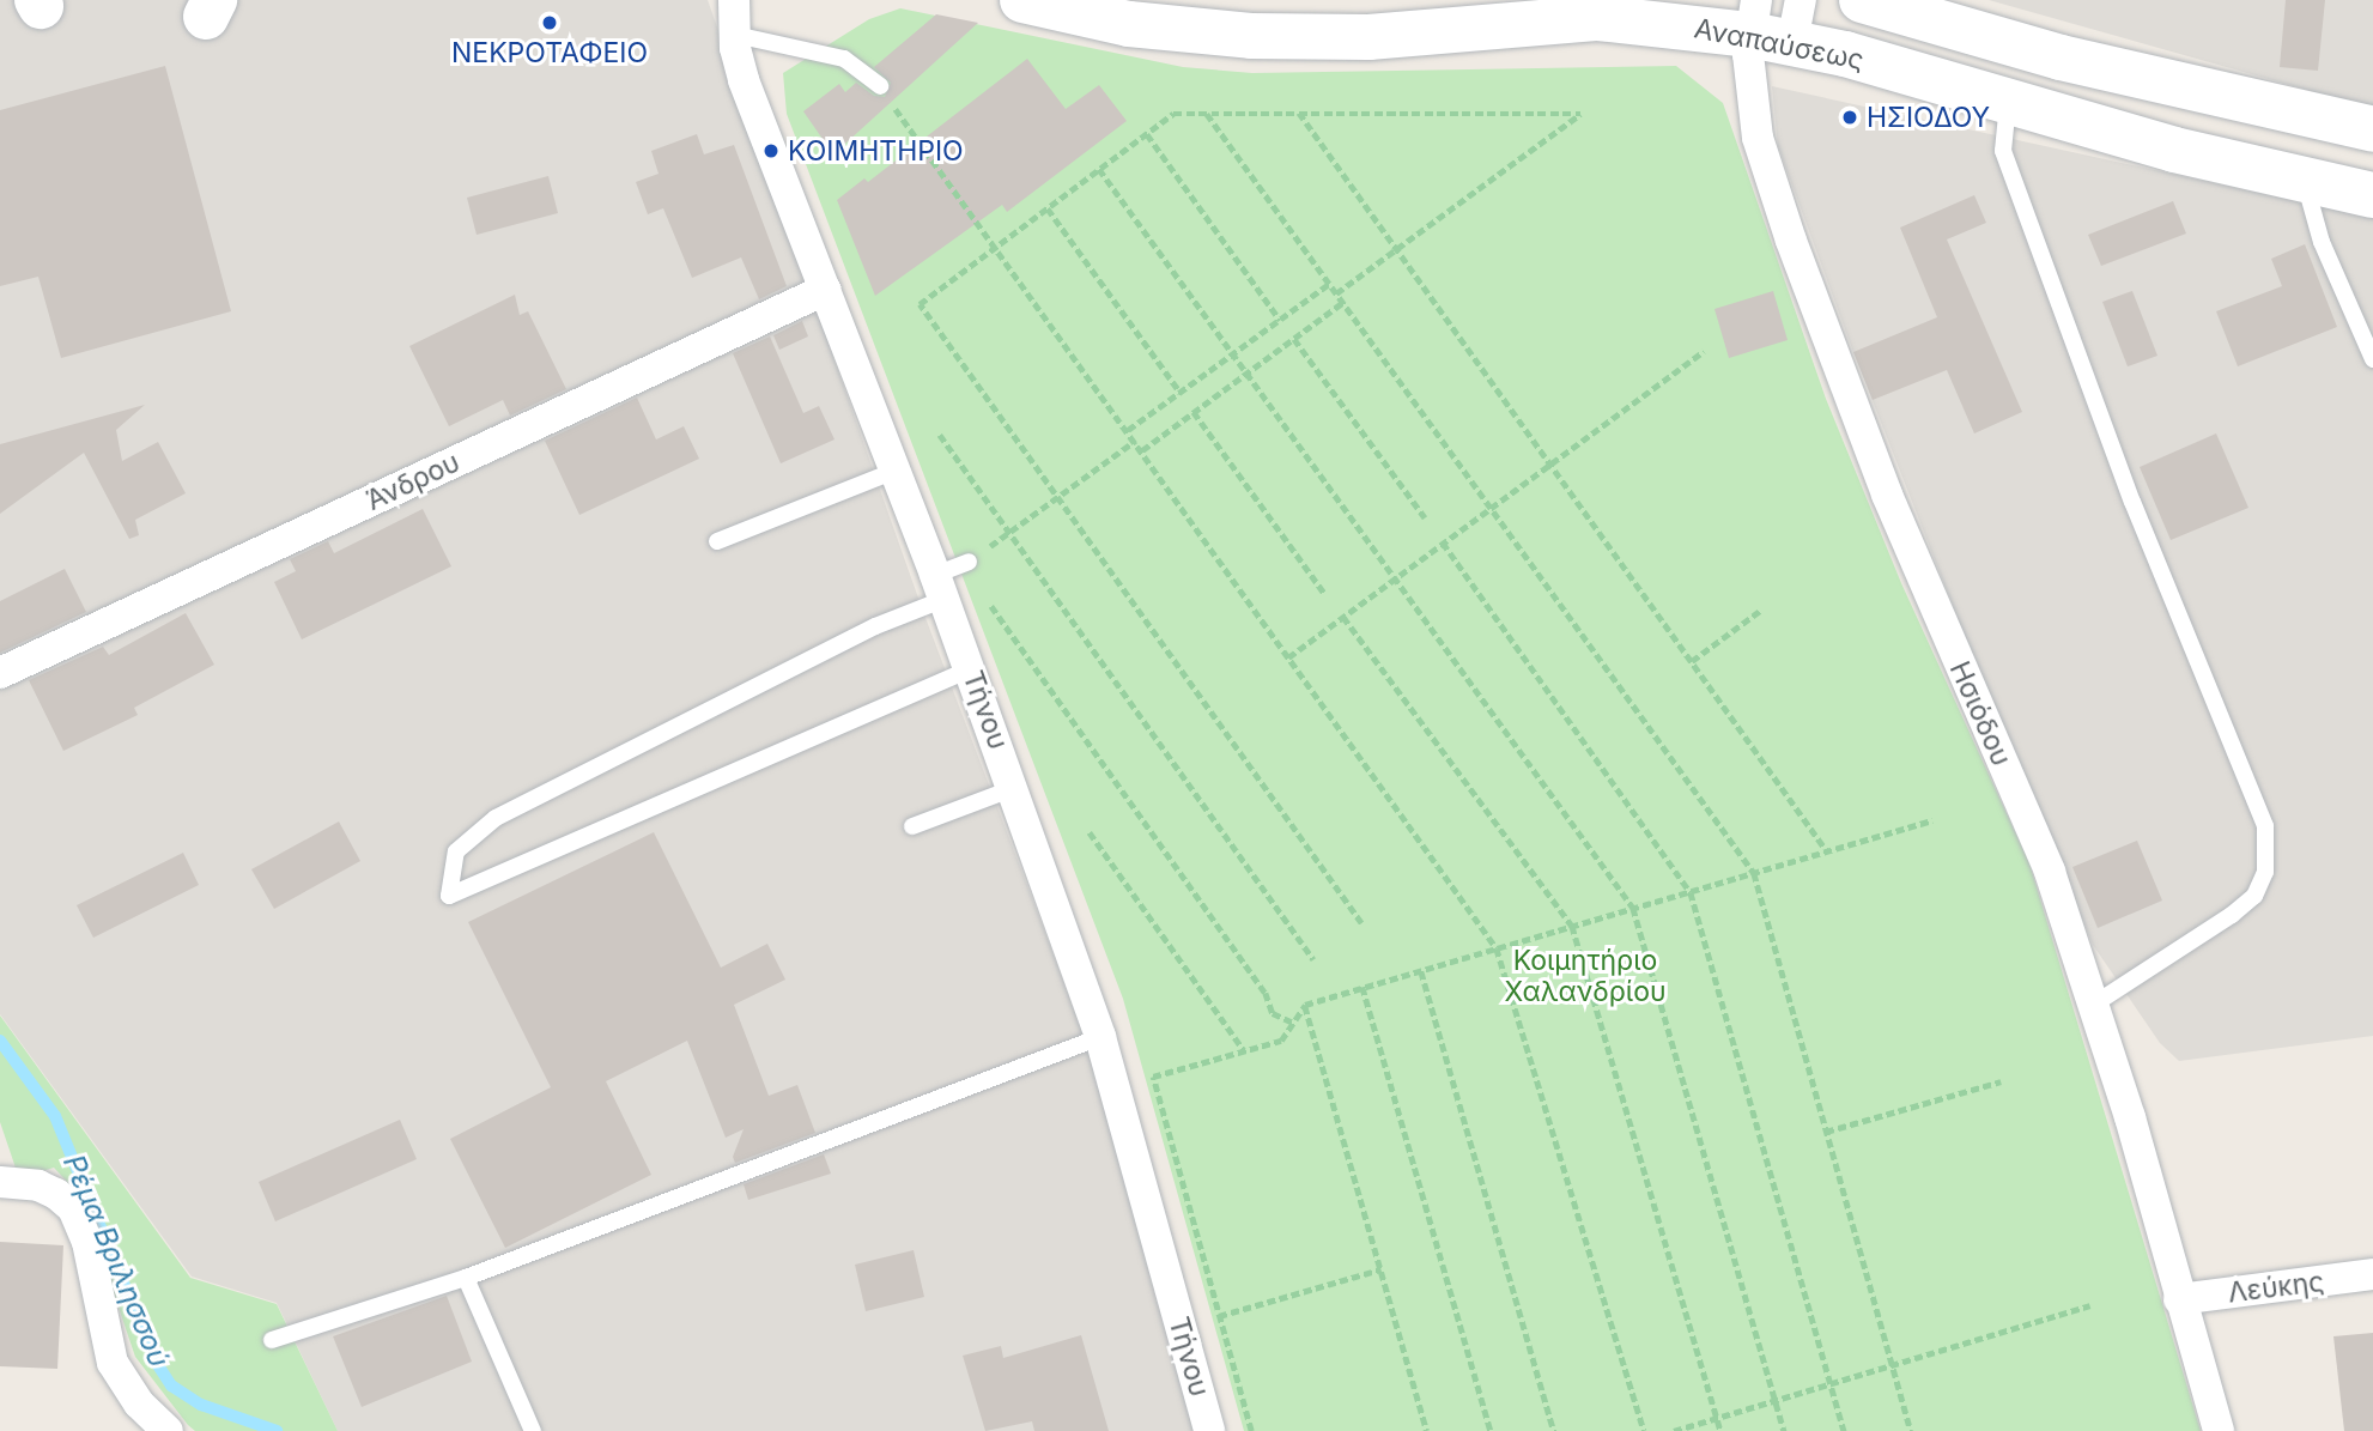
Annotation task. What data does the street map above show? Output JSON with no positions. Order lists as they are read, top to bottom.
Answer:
{
  "streets": {
    "main road": ["Αναπαύσεως"],
    "street": [
      "Άνδρου",
      "Τήνου",
      "Ησιόδου",
      "Λεύκης"
    ]
  },
  "crossings": [
    ["Αναπαύσεως", "Ησιόδου"],
    ["Άνδρου", "Τήνου"],
    ["Ησιόδου", "Λεύκης"]
  ],
  "water": ["Ρέμα Βριλησσού"],
  "parks": ["Κοιμητήριο Χαλανδρίου"],
  "places": ["ΝΕΚΡΟΤΑΦΕΙΟ", "ΗΣΙΟΔΟΥ", "ΚΟΙΜΗΤΗΡΙΟ"]
}
